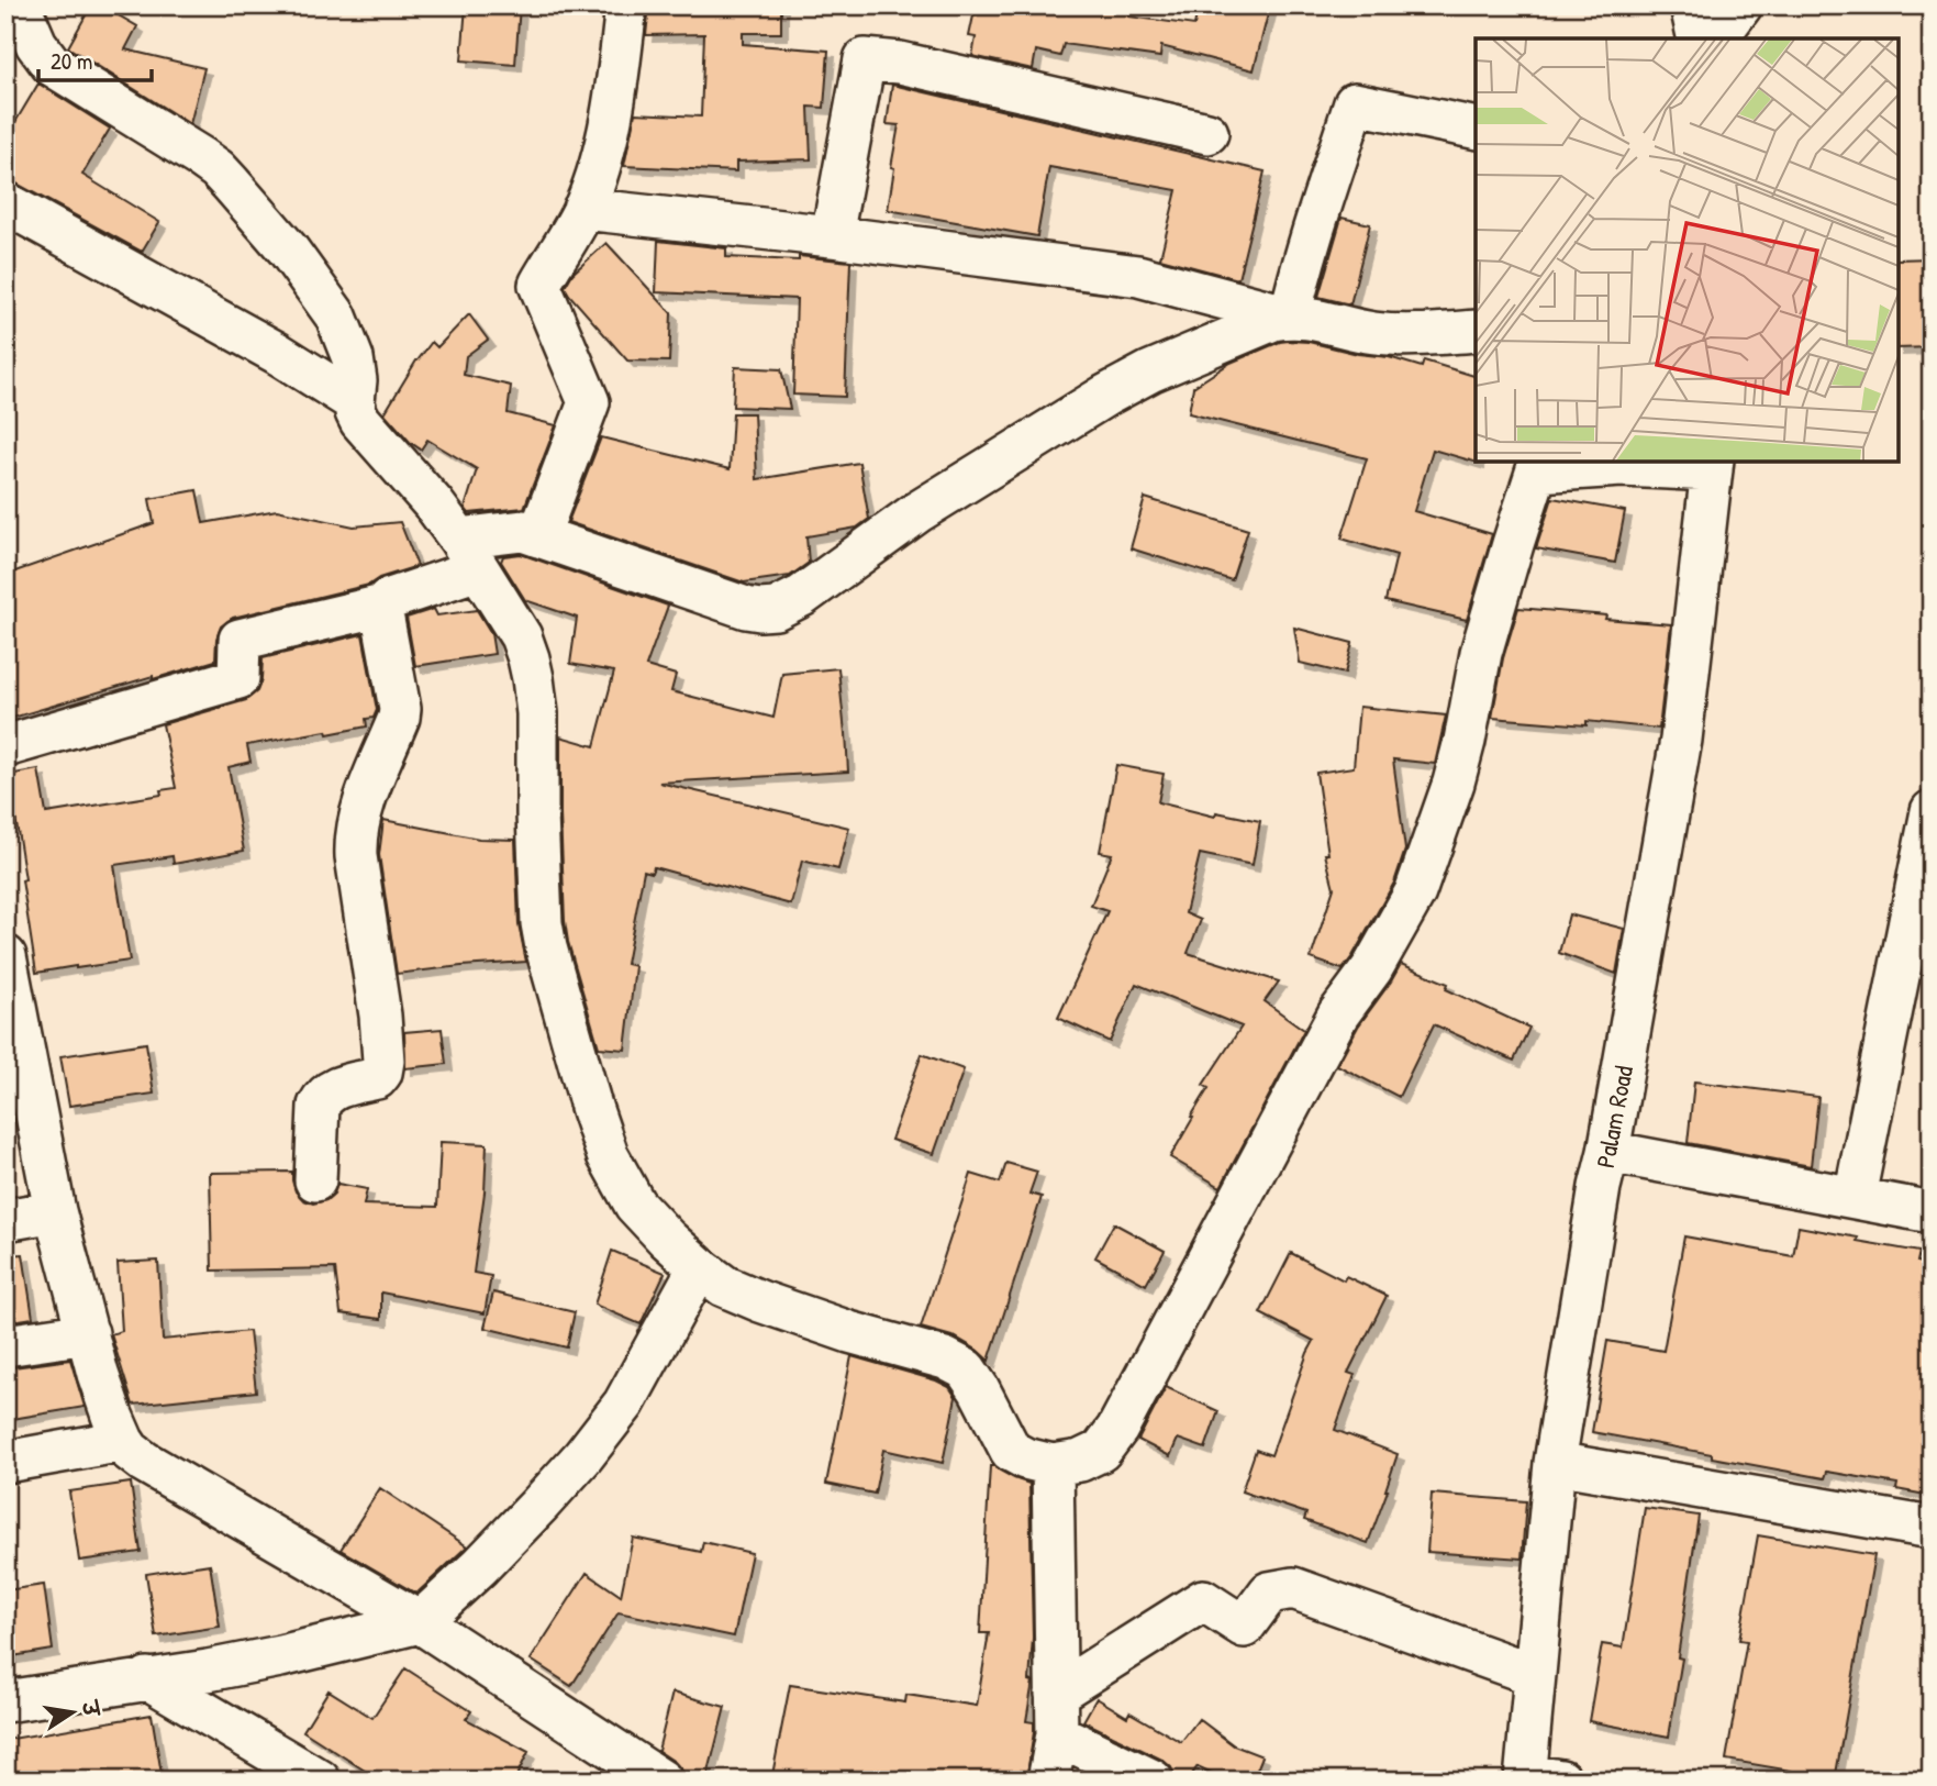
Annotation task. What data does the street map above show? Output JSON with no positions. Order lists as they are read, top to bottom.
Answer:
{
  "streets": {
    "street": ["Palam Road"]
  },
  "scale_bar": "20 m",
  "north": "right"
}
